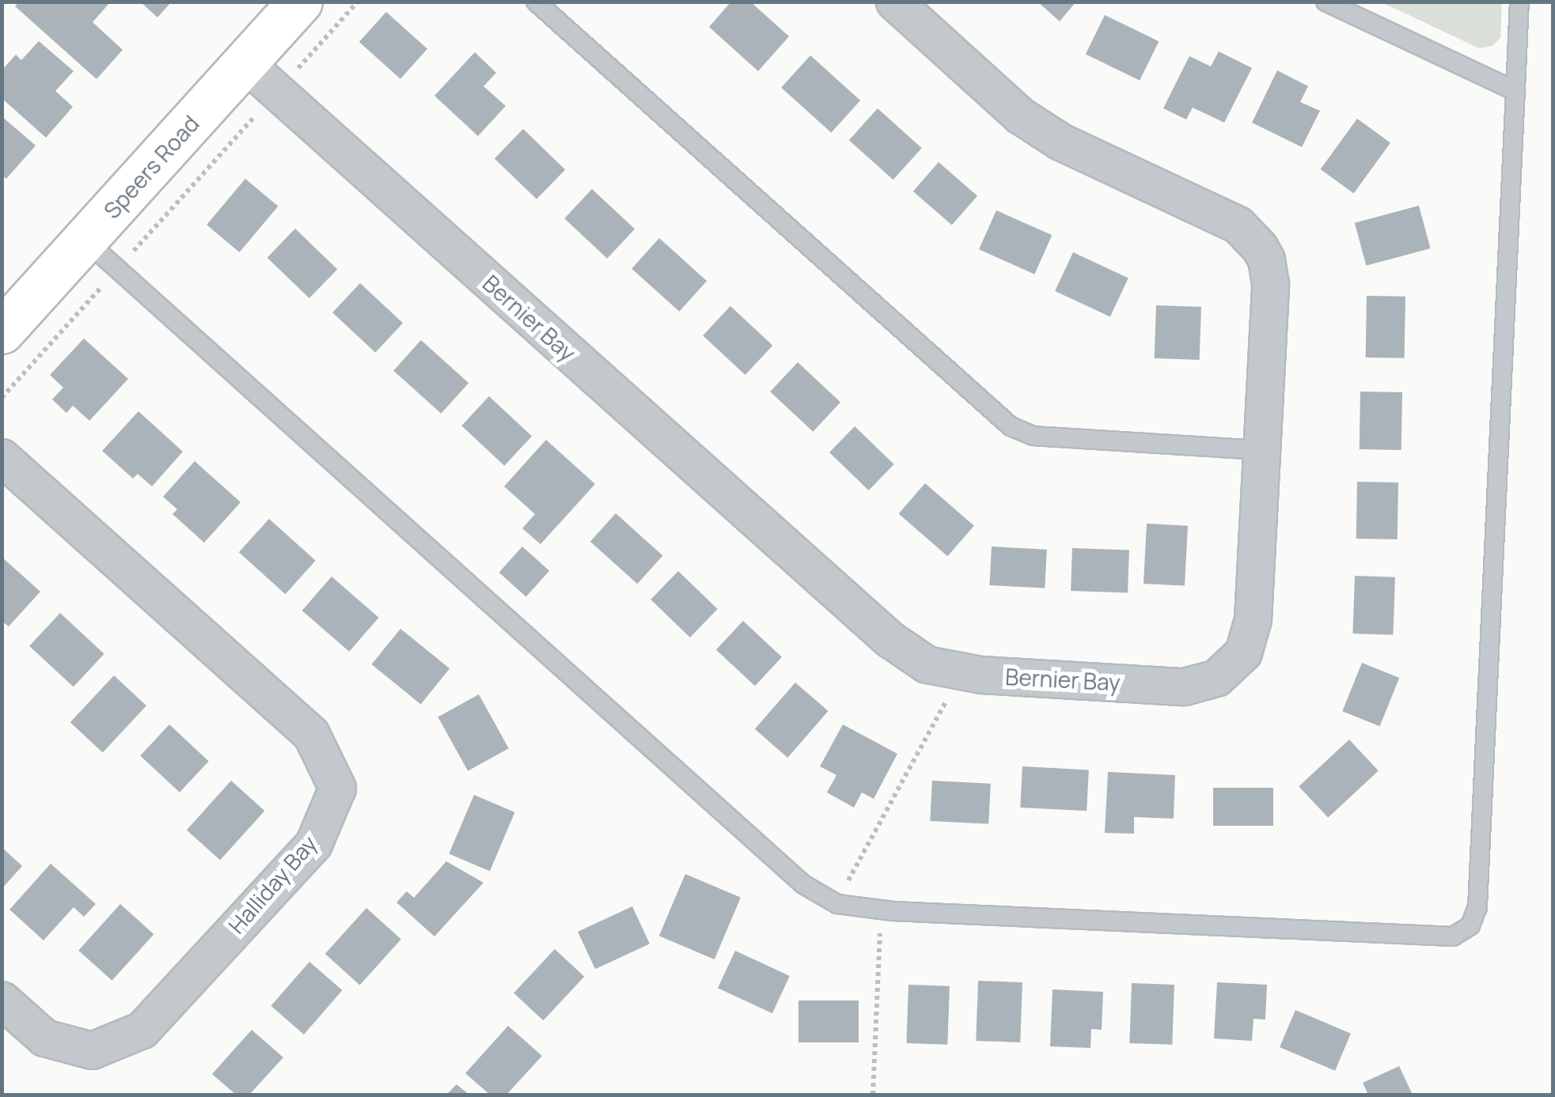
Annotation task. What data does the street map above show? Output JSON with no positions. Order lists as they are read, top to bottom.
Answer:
{
  "streets": {
    "street": ["Speers Road", "Bernier Bay", "Halliday Bay"]
  },
  "crossings": [
    ["Speers Road", "Bernier Bay"]
  ]
}
